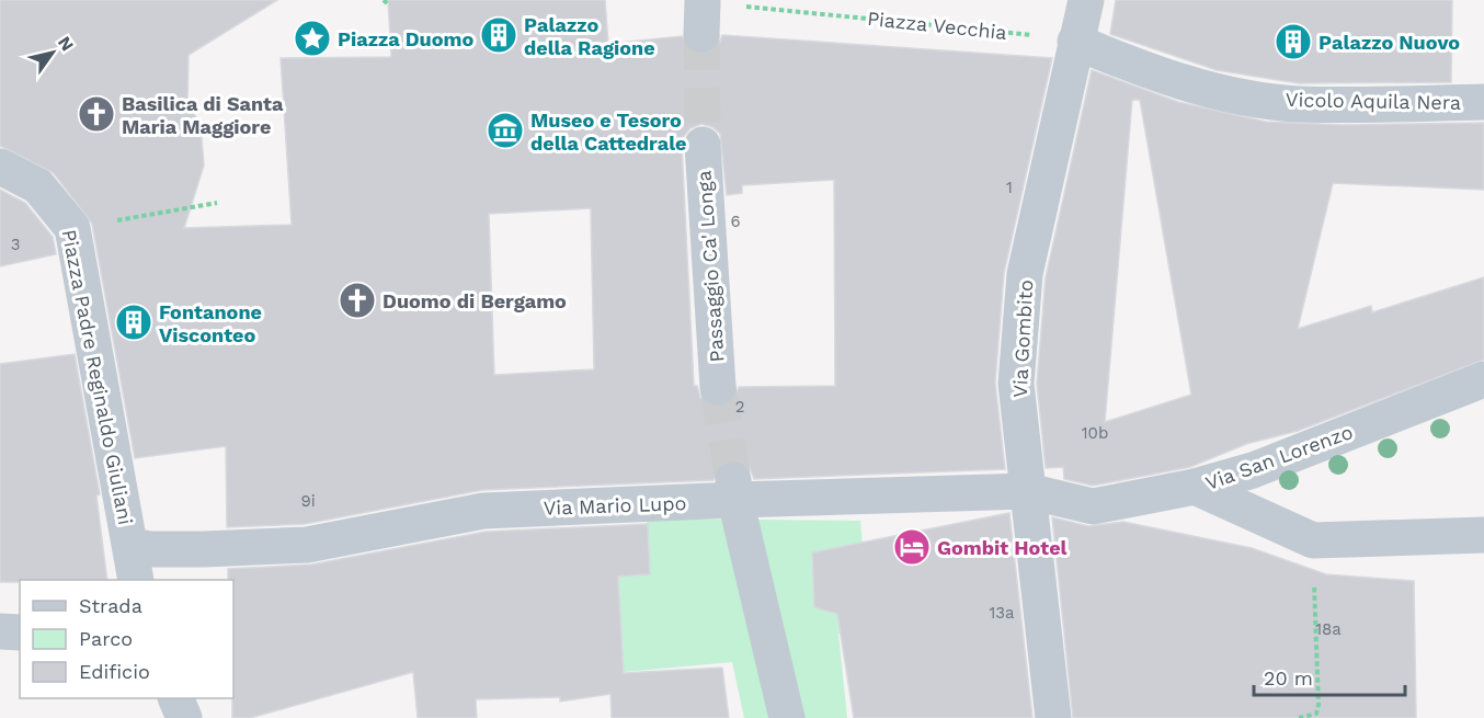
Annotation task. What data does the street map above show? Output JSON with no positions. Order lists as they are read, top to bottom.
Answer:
{
  "streets": {
    "street": [
      "Vicolo Aquila Nera",
      "Passaggio Ca' Longa",
      "Via Gombito",
      "Piazza Padre Reginaldo Giuliani",
      "Via San Lorenzo",
      "Via Mario Lupo"
    ],
    "path": ["Piazza Vecchia"]
  },
  "crossings": [
    ["Piazza Vecchia", "Vicolo Aquila Nera"],
    ["Piazza Vecchia", "Via Gombito"],
    ["Vicolo Aquila Nera", "Via Gombito"],
    ["Via Gombito", "Via San Lorenzo"],
    ["Via Gombito", "Via Mario Lupo"],
    ["Piazza Padre Reginaldo Giuliani", "Via Mario Lupo"],
    ["Via San Lorenzo", "Via Mario Lupo"]
  ],
  "places": {
    "building": ["Palazzo della Ragione", "Palazzo Nuovo", "Fontanone Visconteo"],
    "place": ["Piazza Duomo"],
    "church": ["Basilica di Santa Maria Maggiore", "Duomo di Bergamo"],
    "museum": ["Museo e Tesoro della Cattedrale"],
    "hotel": ["Gombit Hotel"]
  },
  "house_numbers": [
    "1",
    "6",
    "3",
    "2",
    "10b",
    "9i",
    "13a",
    "18a"
  ],
  "legend": ["Strada", "Parco", "Edificio"],
  "scale_bar": "20 m",
  "north": "top right"
}
